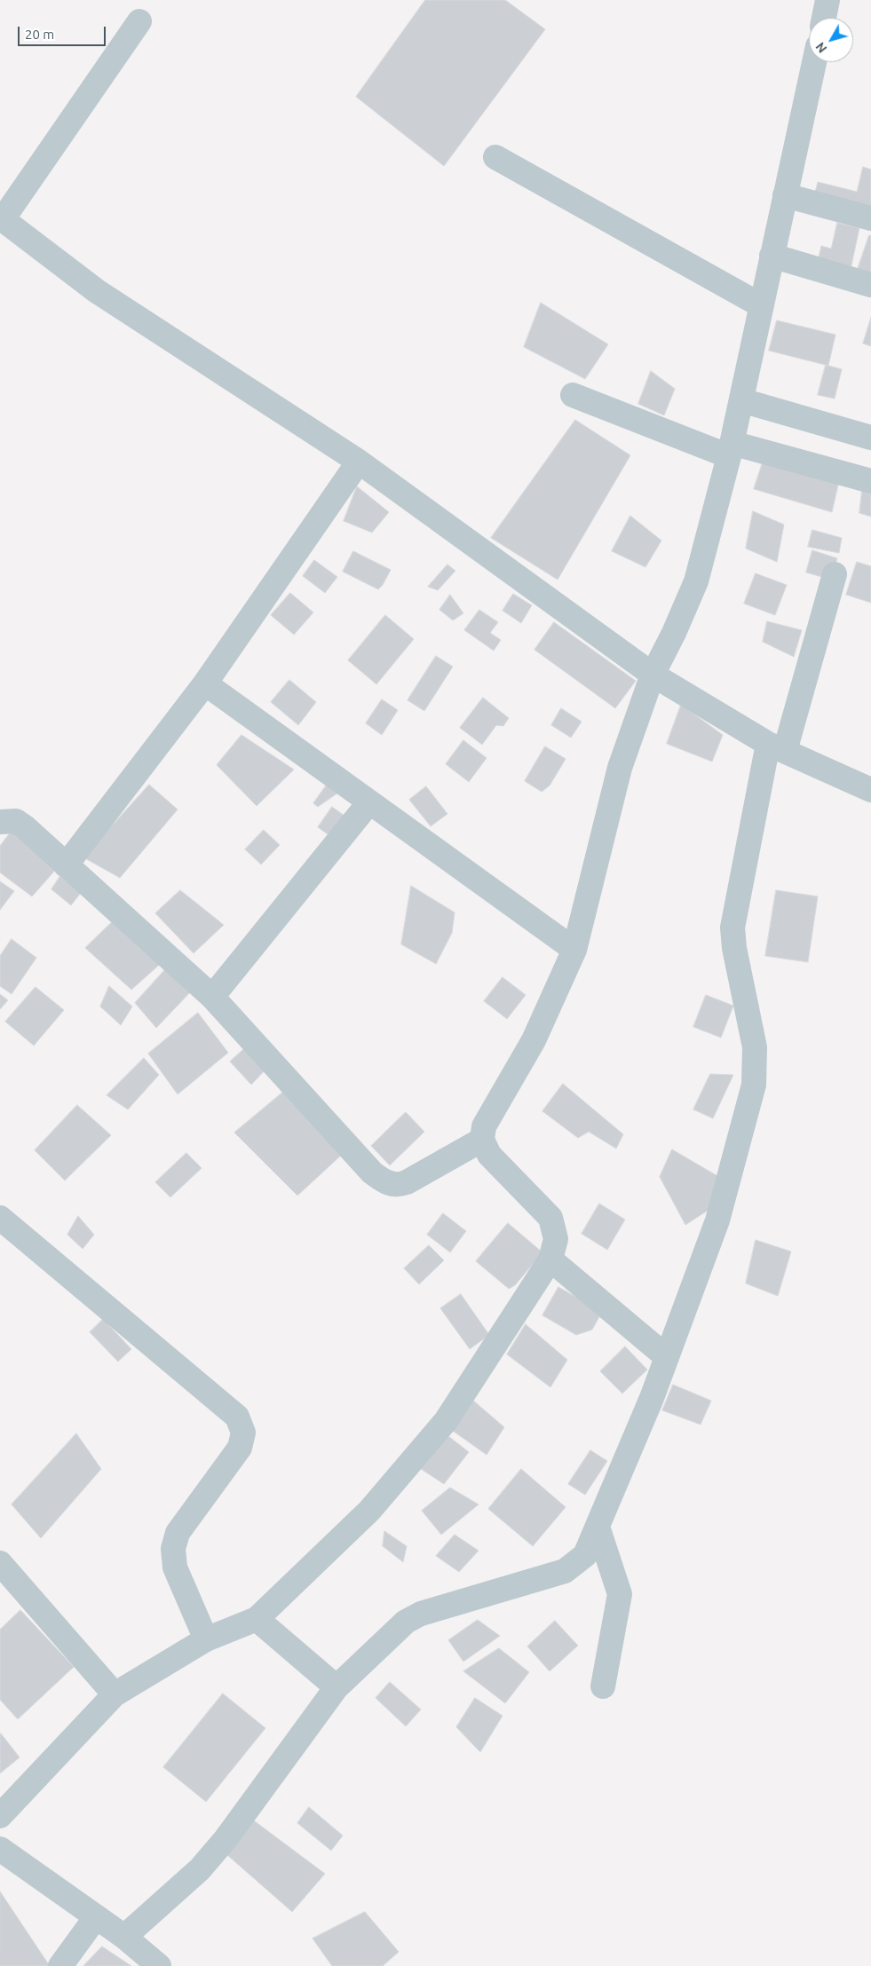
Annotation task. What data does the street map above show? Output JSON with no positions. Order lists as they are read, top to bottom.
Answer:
{
  "scale_bar": "20 m",
  "north": "bottom left"
}
